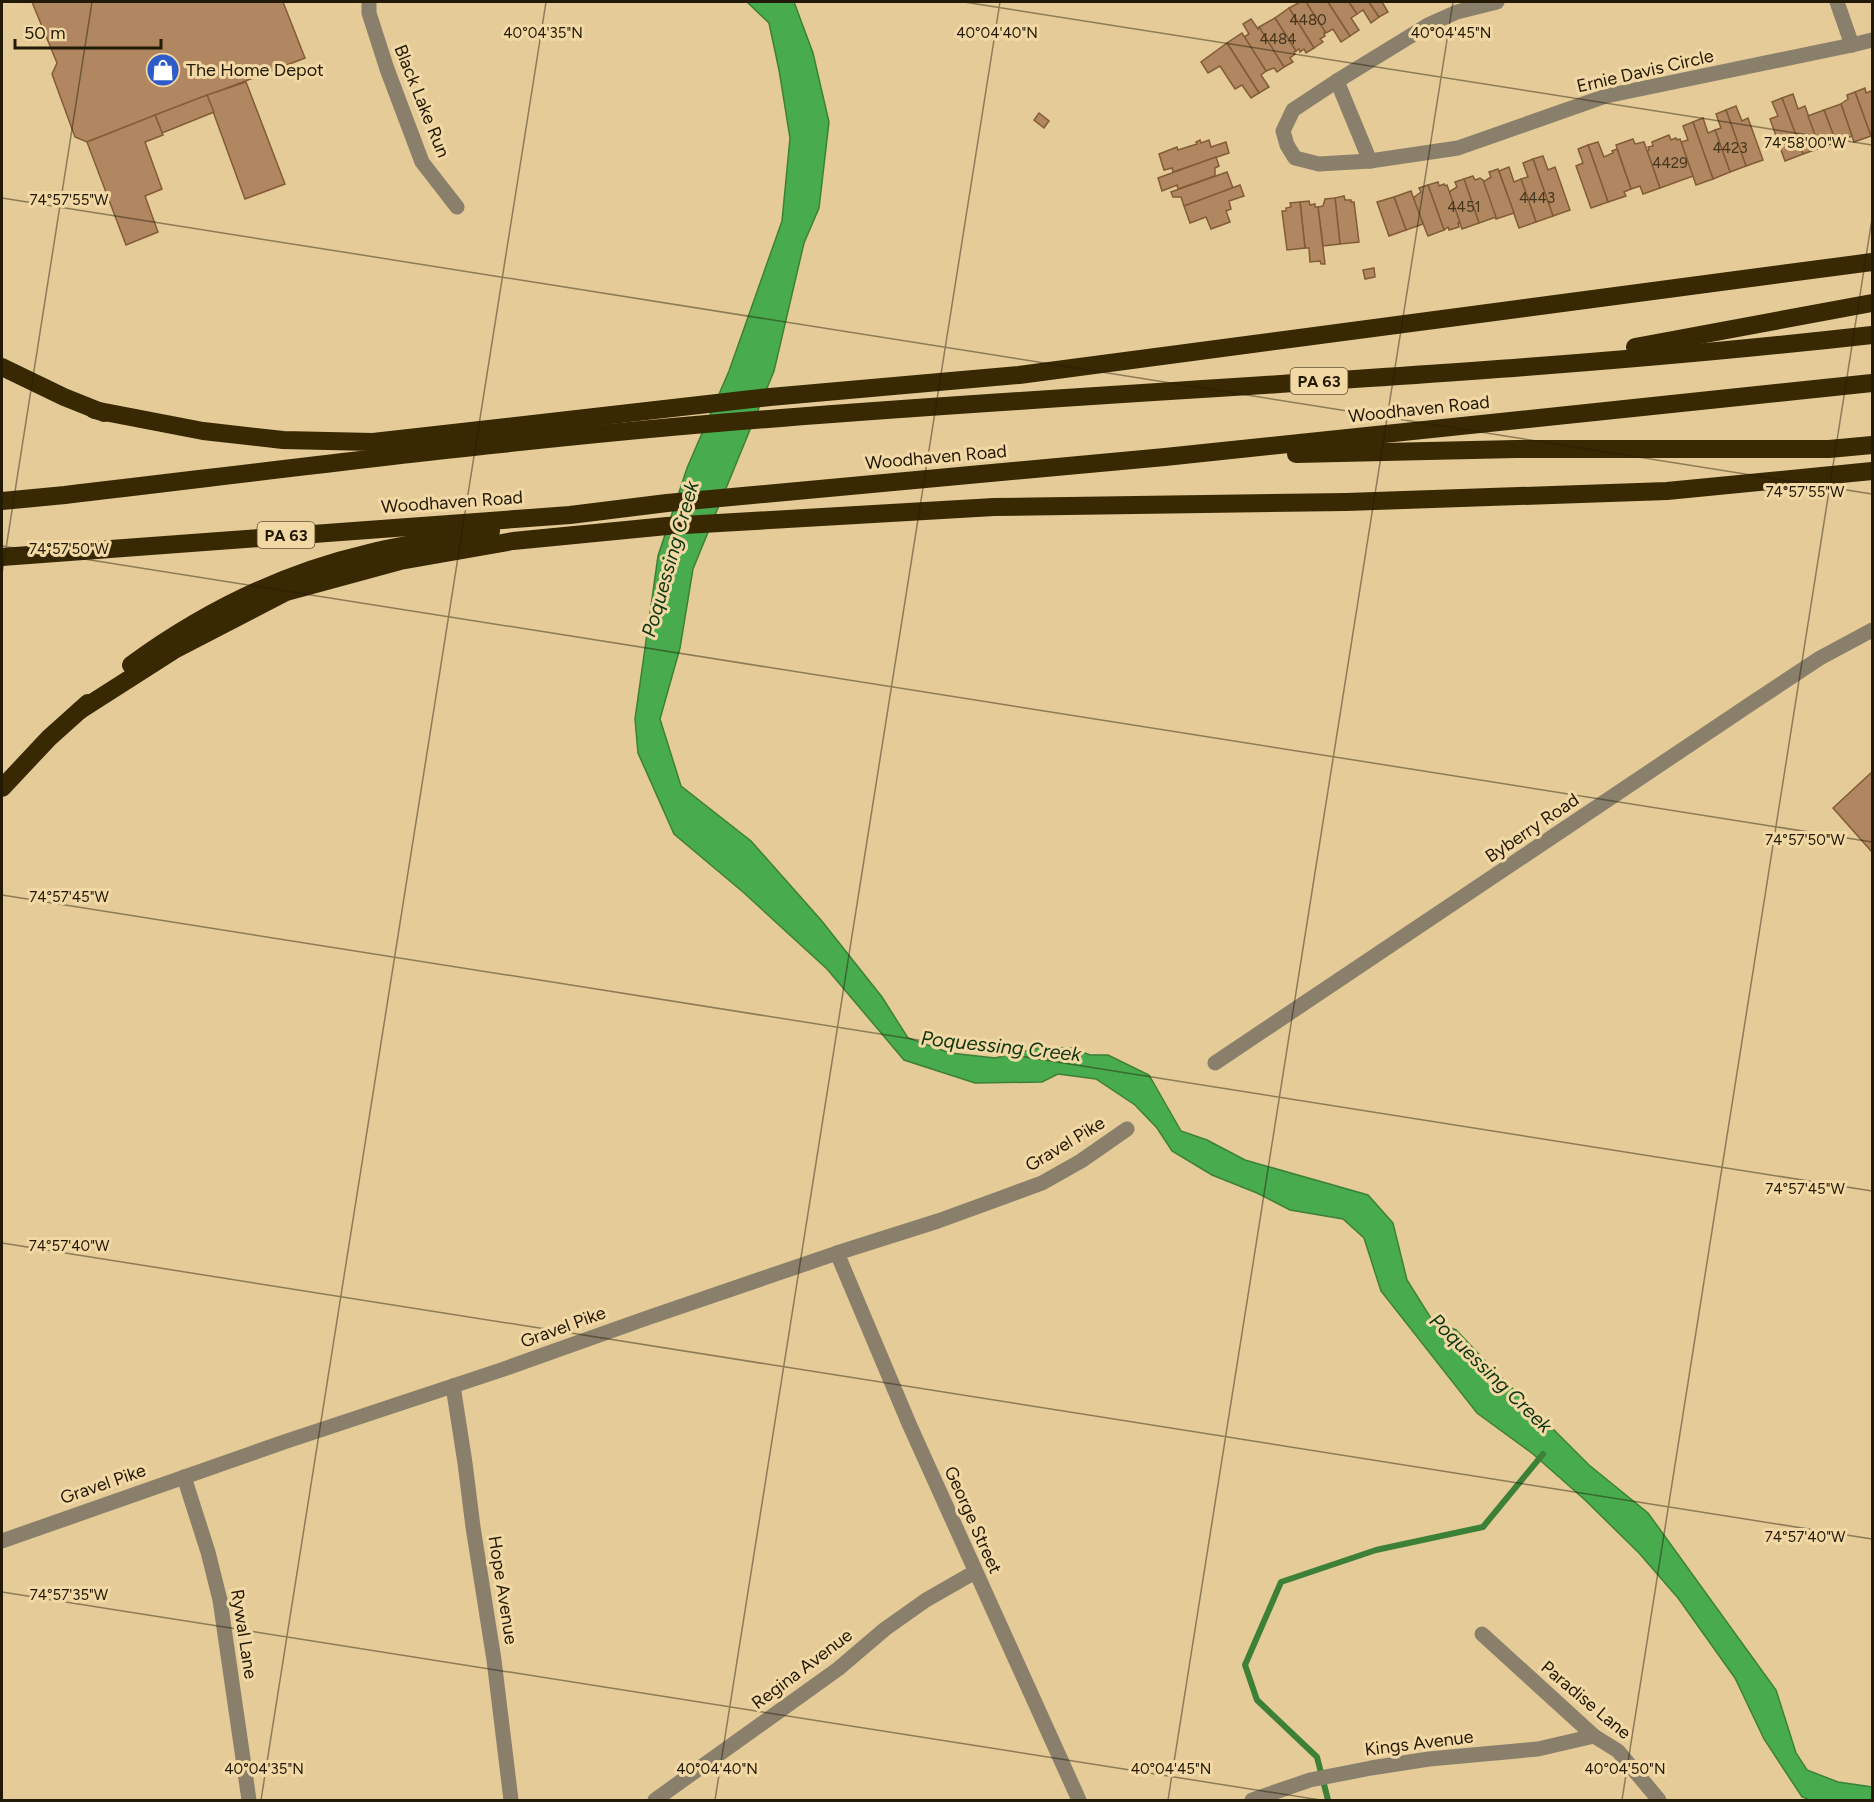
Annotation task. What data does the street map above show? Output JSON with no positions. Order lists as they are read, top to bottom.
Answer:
{
  "streets": {
    "highway": ["PA 63", "Woodhaven Road"],
    "street": [
      "Ernie Davis Circle",
      "Black Lake Run",
      "Byberry Road",
      "Gravel Pike",
      "George Street",
      "Hope Avenue",
      "Rywal Lane",
      "Regina Avenue",
      "Paradise Lane",
      "Kings Avenue"
    ]
  },
  "crossings": [
    ["Gravel Pike", "George Street"],
    ["Gravel Pike", "Hope Avenue"],
    ["Gravel Pike", "Rywal Lane"],
    ["George Street", "Regina Avenue"],
    ["Paradise Lane", "Kings Avenue"]
  ],
  "water": ["Poquessing Creek"],
  "places": {
    "shop": ["The Home Depot"]
  },
  "house_numbers": [
    "4480",
    "4484",
    "4423",
    "4429",
    "4443",
    "4451"
  ],
  "scale_bar": "50 m",
  "coordinates": [
    "40°04'35\"N",
    "40°04'40\"N",
    "40°04'45\"N",
    "74°58'00\"W",
    "74°57'55\"W",
    "74°57'50\"W",
    "74°57'45\"W",
    "74°57'40\"W",
    "74°57'35\"W",
    "40°04'50\"N"
  ]
}
